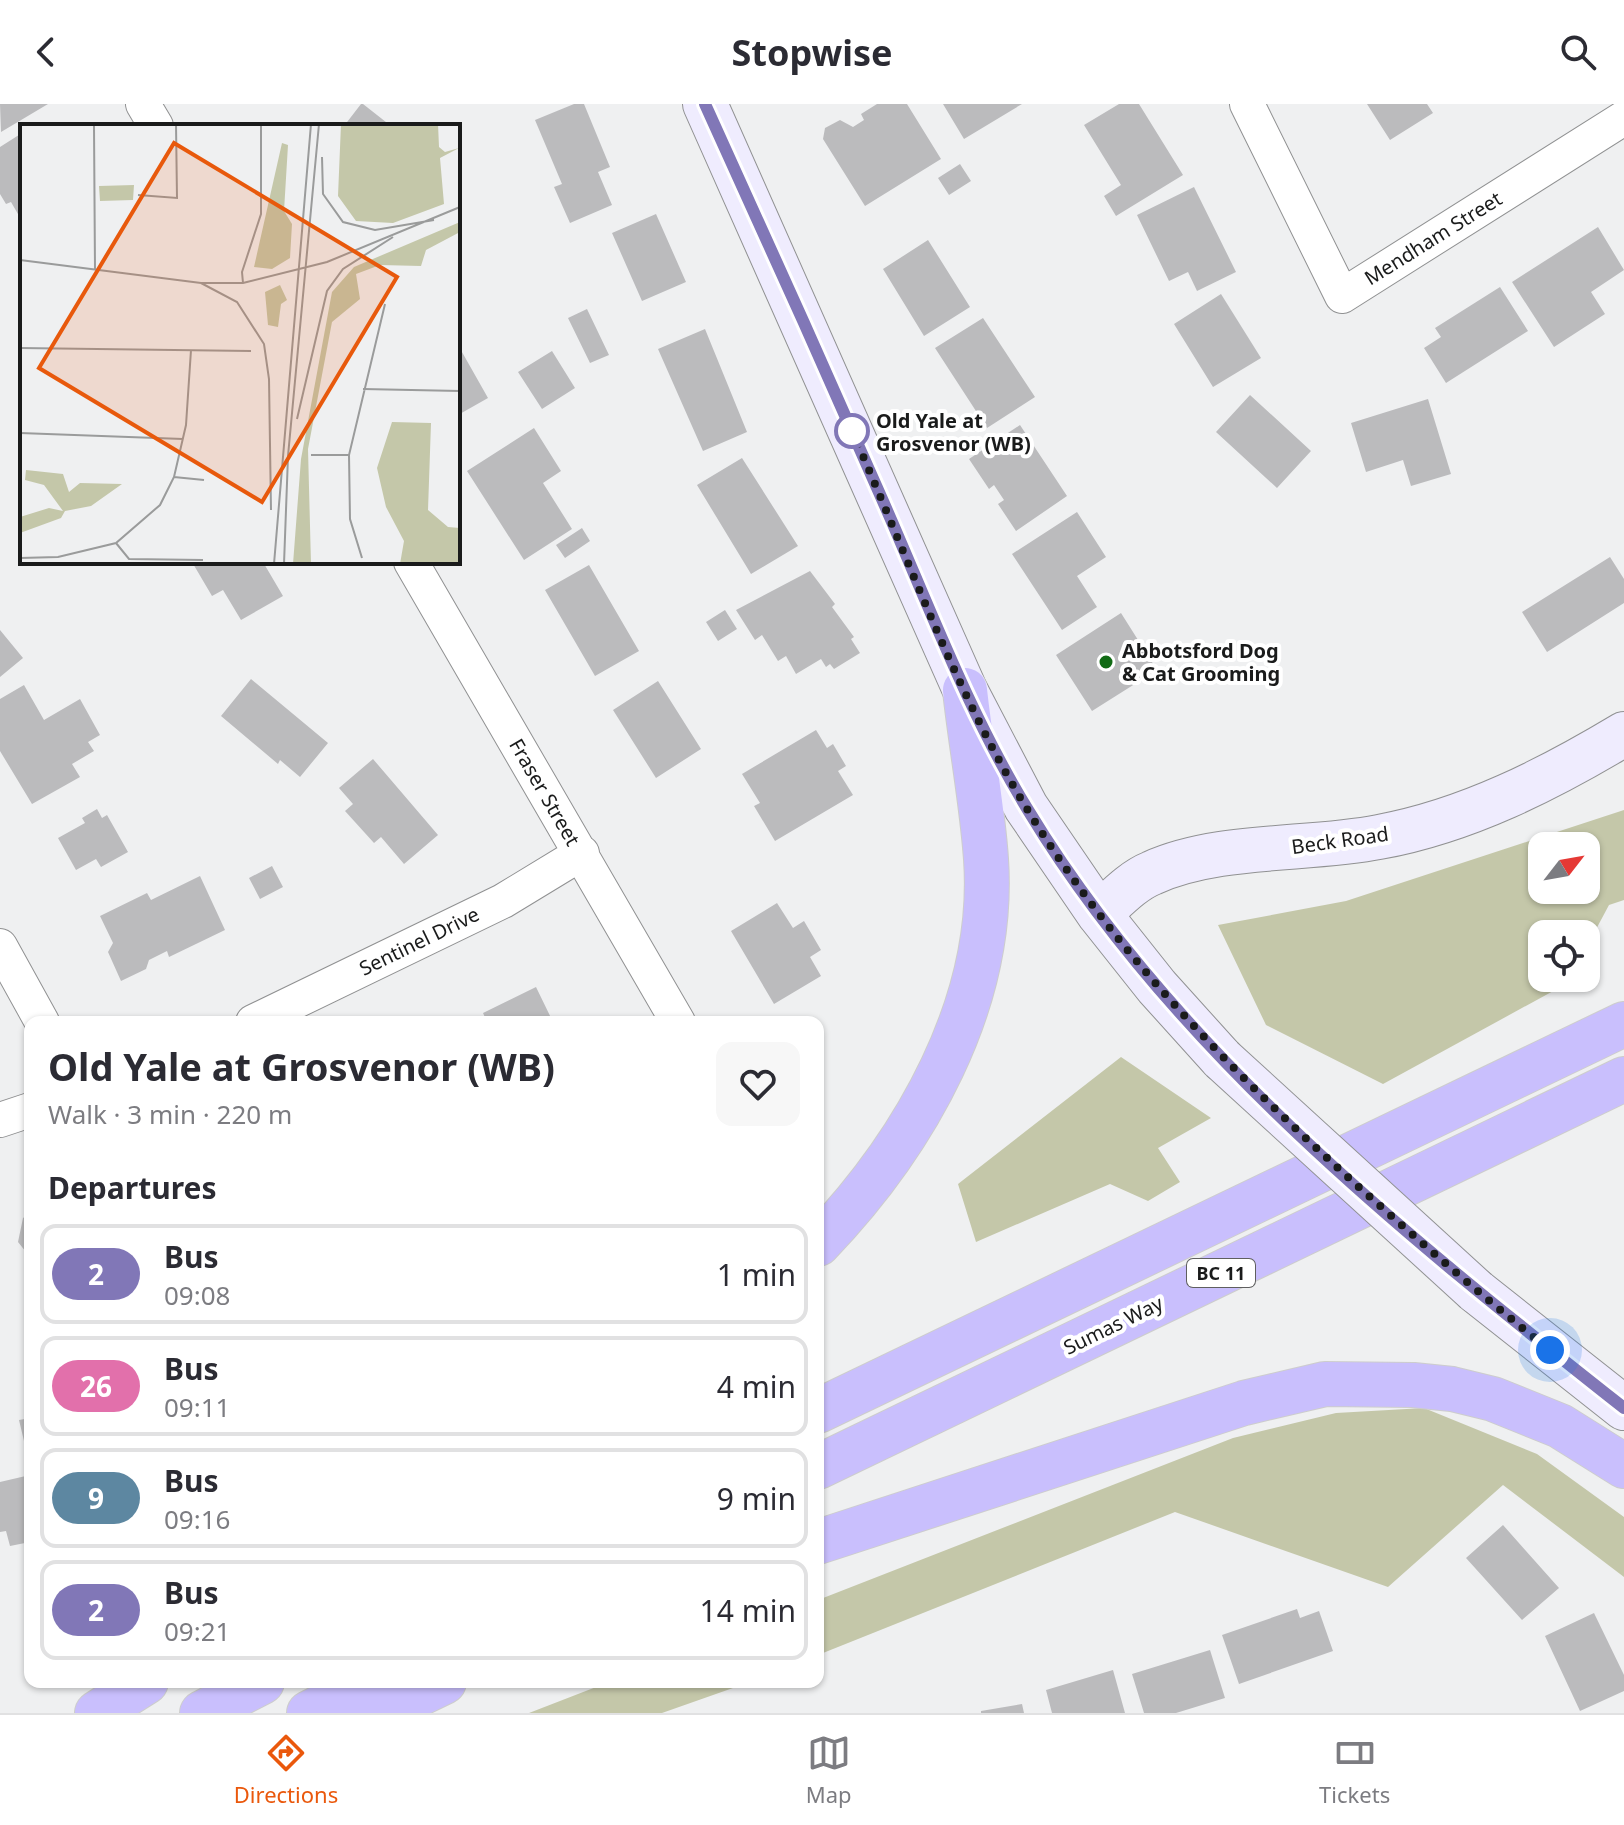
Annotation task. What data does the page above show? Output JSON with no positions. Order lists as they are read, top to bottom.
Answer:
{
  "streets": {
    "highway": ["BC 11", "Sumas Way"],
    "main road": ["Beck Road"],
    "street": ["Mendham Street", "Fraser Street", "Sentinel Drive"]
  },
  "crossings": [
    ["Fraser Street", "Sentinel Drive"]
  ],
  "places": ["Old Yale at Grosvenor (WB)", "Abbotsford Dog & Cat Grooming"],
  "lines": ["bus line 2"],
  "north": "top right",
  "page": {
    "header": "Stopwise",
    "heading": [
      ["Old Yale at Grosvenor (WB)", "Walk · 3 min · 220 m"],
      "Departures"
    ],
    "list": [
      {
        "mark": "2",
        "name": "Bus",
        "note": "09:08",
        "value": "1 min"
      },
      {
        "mark": "26",
        "name": "Bus",
        "note": "09:11",
        "value": "4 min"
      },
      {
        "mark": "9",
        "name": "Bus",
        "note": "09:16",
        "value": "9 min"
      },
      {
        "mark": "2",
        "name": "Bus",
        "note": "09:21",
        "value": "14 min"
      }
    ],
    "tabs": ["Directions", "Map", "Tickets"]
  }
}
